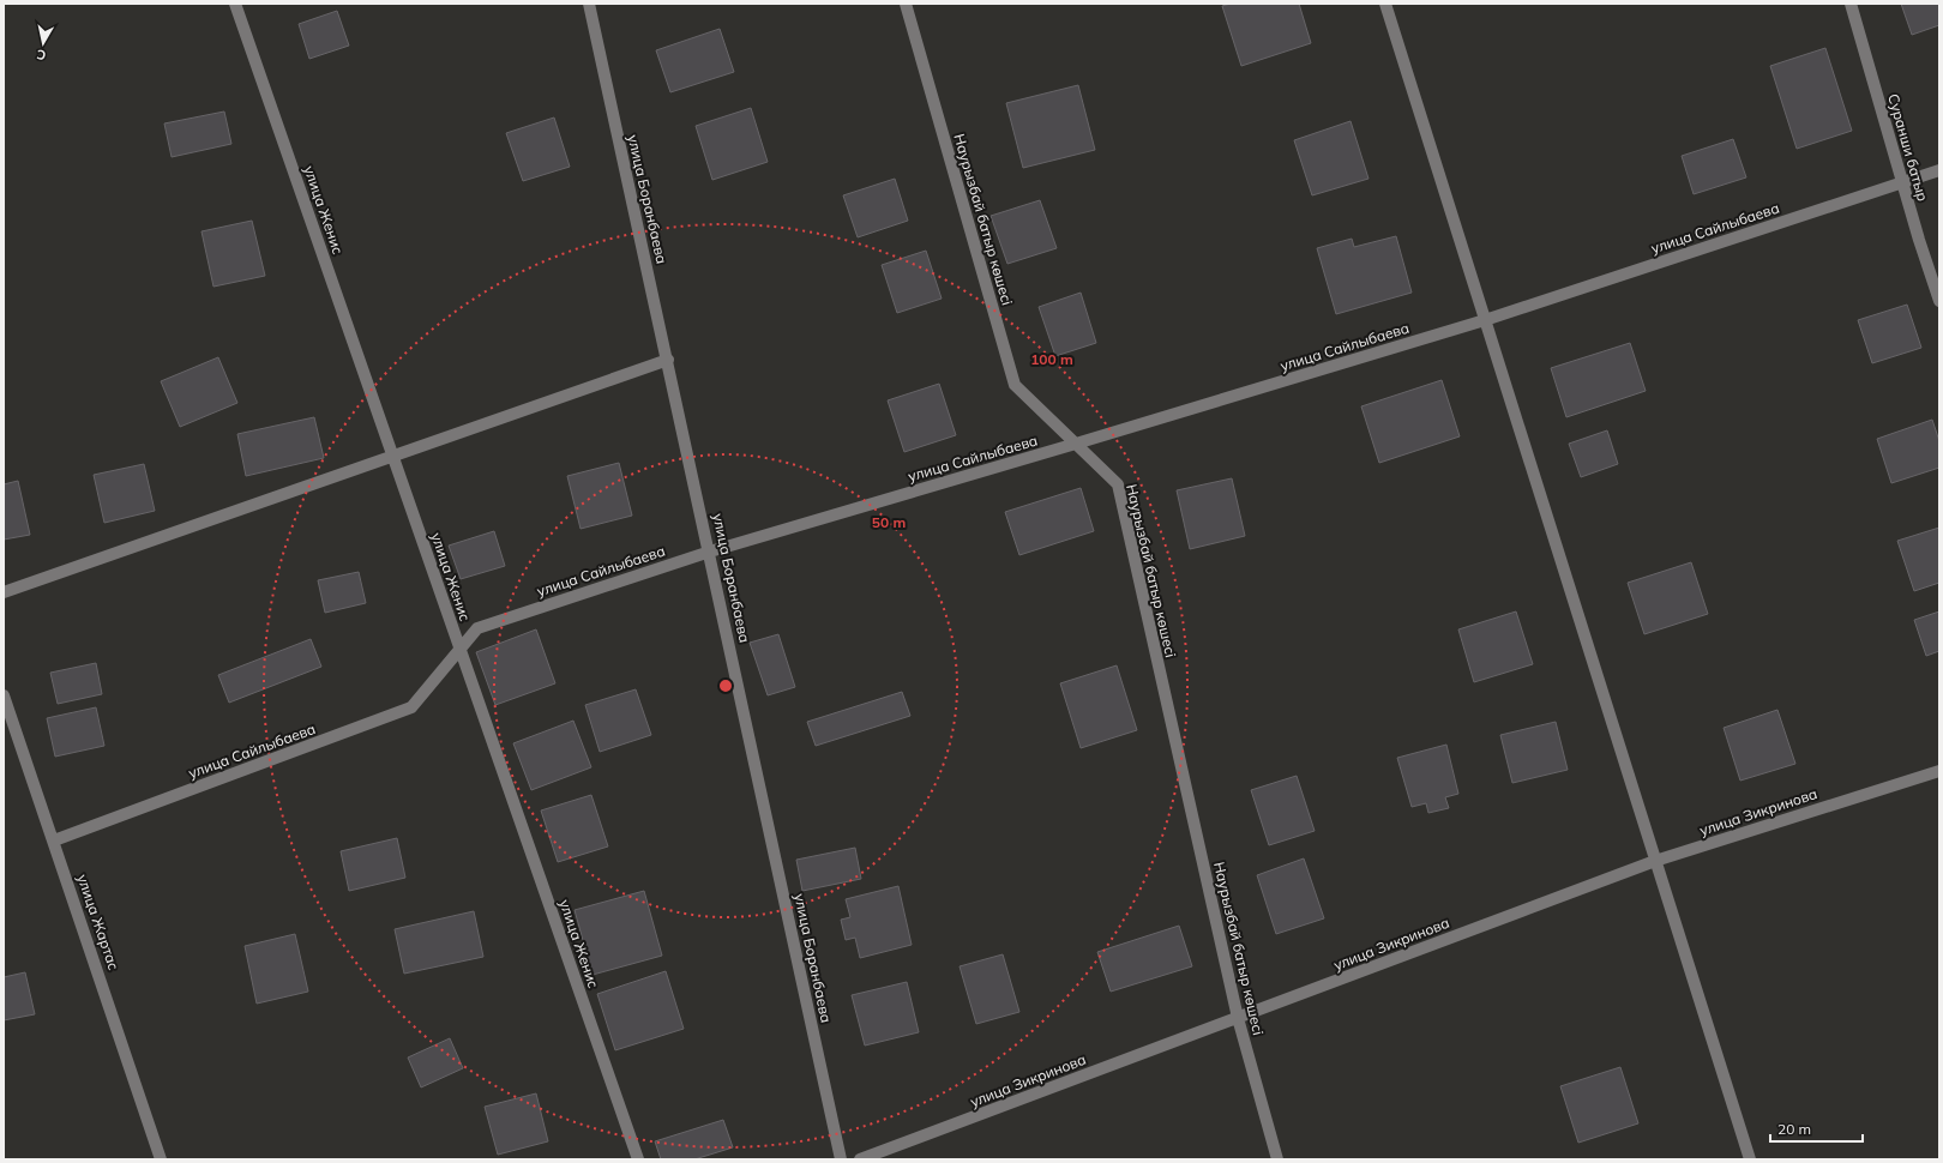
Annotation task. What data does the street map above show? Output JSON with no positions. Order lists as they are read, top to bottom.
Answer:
{
  "streets": {
    "street": [
      "Суранши батыр",
      "улица Боранбаева",
      "улица Женис",
      "Наурызбай батыр көшесі",
      "улица Сайлыбаева",
      "улица Зикринова",
      "улица Жартас"
    ]
  },
  "crossings": [
    ["Суранши батыр", "улица Сайлыбаева"],
    ["улица Боранбаева", "улица Сайлыбаева"],
    ["улица Женис", "улица Сайлыбаева"],
    ["Наурызбай батыр көшесі", "улица Сайлыбаева"],
    ["Наурызбай батыр көшесі", "улица Зикринова"],
    ["улица Сайлыбаева", "улица Жартас"]
  ],
  "scale_bar": "20 m",
  "north": "bottom",
  "rings": ["100 m", "50 m"]
}
